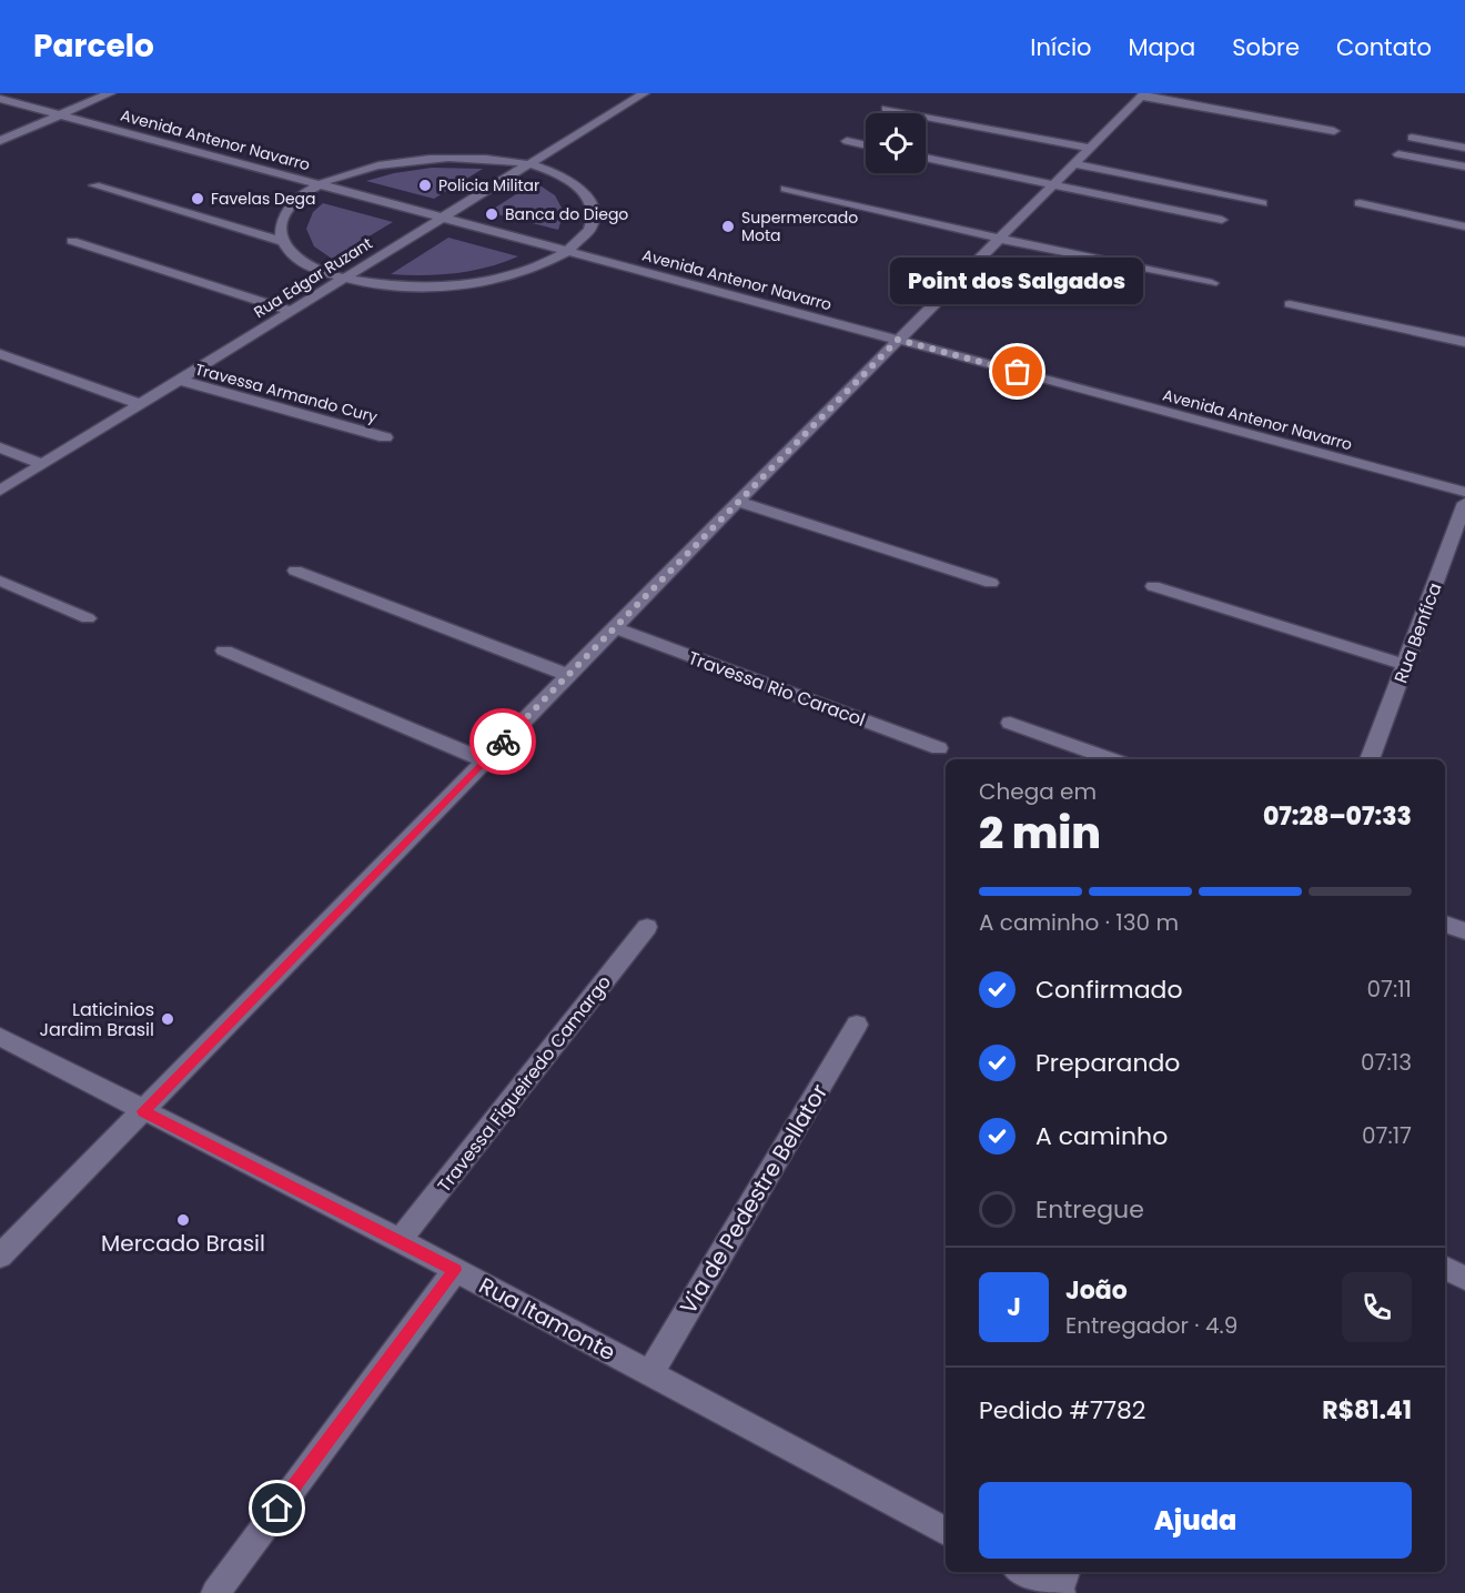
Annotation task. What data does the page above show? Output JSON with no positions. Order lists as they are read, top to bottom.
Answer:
{
  "streets": {
    "street": [
      "Avenida Antenor Navarro",
      "Rua Edgar Ruzant",
      "Travessa Armando Cury",
      "Rua Benfica",
      "Travessa Rio Caracol",
      "Travessa Figueiredo Camargo",
      "Via de Pedestre Bellator",
      "Rua Itamonte"
    ]
  },
  "crossings": [
    ["Avenida Antenor Navarro", "Rua Edgar Ruzant"],
    ["Rua Edgar Ruzant", "Travessa Armando Cury"],
    ["Travessa Figueiredo Camargo", "Rua Itamonte"],
    ["Via de Pedestre Bellator", "Rua Itamonte"]
  ],
  "places": [
    "Policia Militar",
    "Favelas Dega",
    "Banca do Diego",
    "Supermercado Mota",
    "Point dos Salgados",
    "Laticinios Jardim Brasil",
    "Mercado Brasil"
  ],
  "page": {
    "header": "Parcelo",
    "nav": [
      "Início",
      "Mapa",
      "Sobre",
      "Contato"
    ],
    "bubble": "Point dos Salgados",
    "heading": ["2 min", "Chega em", "07:28–07:33"],
    "panel": [
      "João",
      "Entregador · 4.9",
      "Pedido #7782",
      "R$81.41"
    ],
    "bar": "A caminho · 130 m",
    "list": [
      ["Confirmado", "07:11"],
      ["Preparando", "07:13"],
      ["A caminho", "07:17"],
      "Entregue"
    ],
    "round": "J",
    "buttons": "Ajuda"
  }
}
